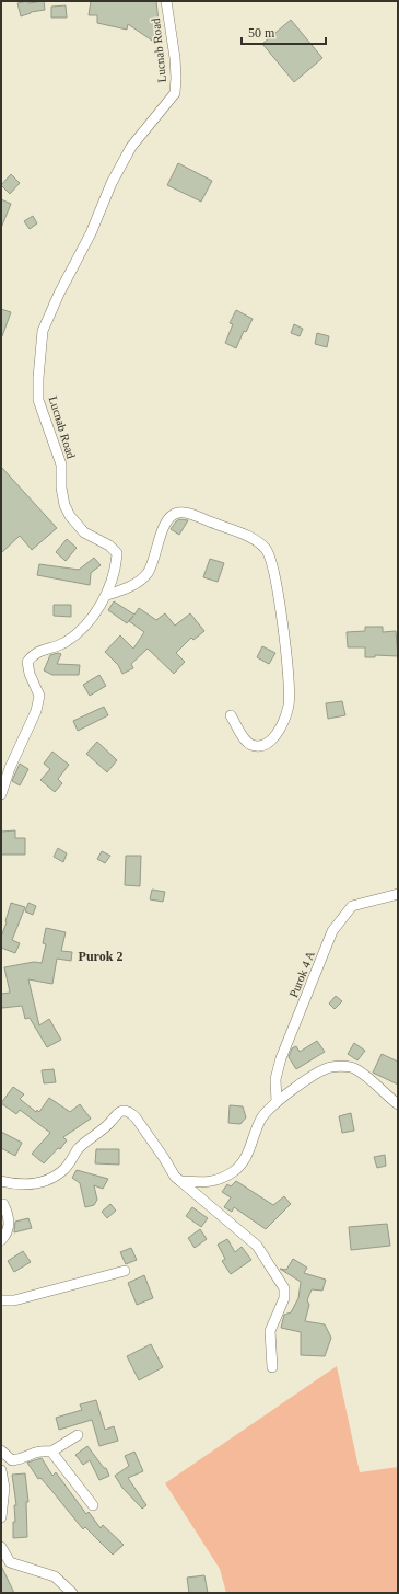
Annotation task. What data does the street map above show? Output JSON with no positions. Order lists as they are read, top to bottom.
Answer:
{
  "streets": {
    "street": ["Lucnab Road", "Purok 4 A"]
  },
  "districts": ["Purok 2"],
  "scale_bar": "50 m"
}
